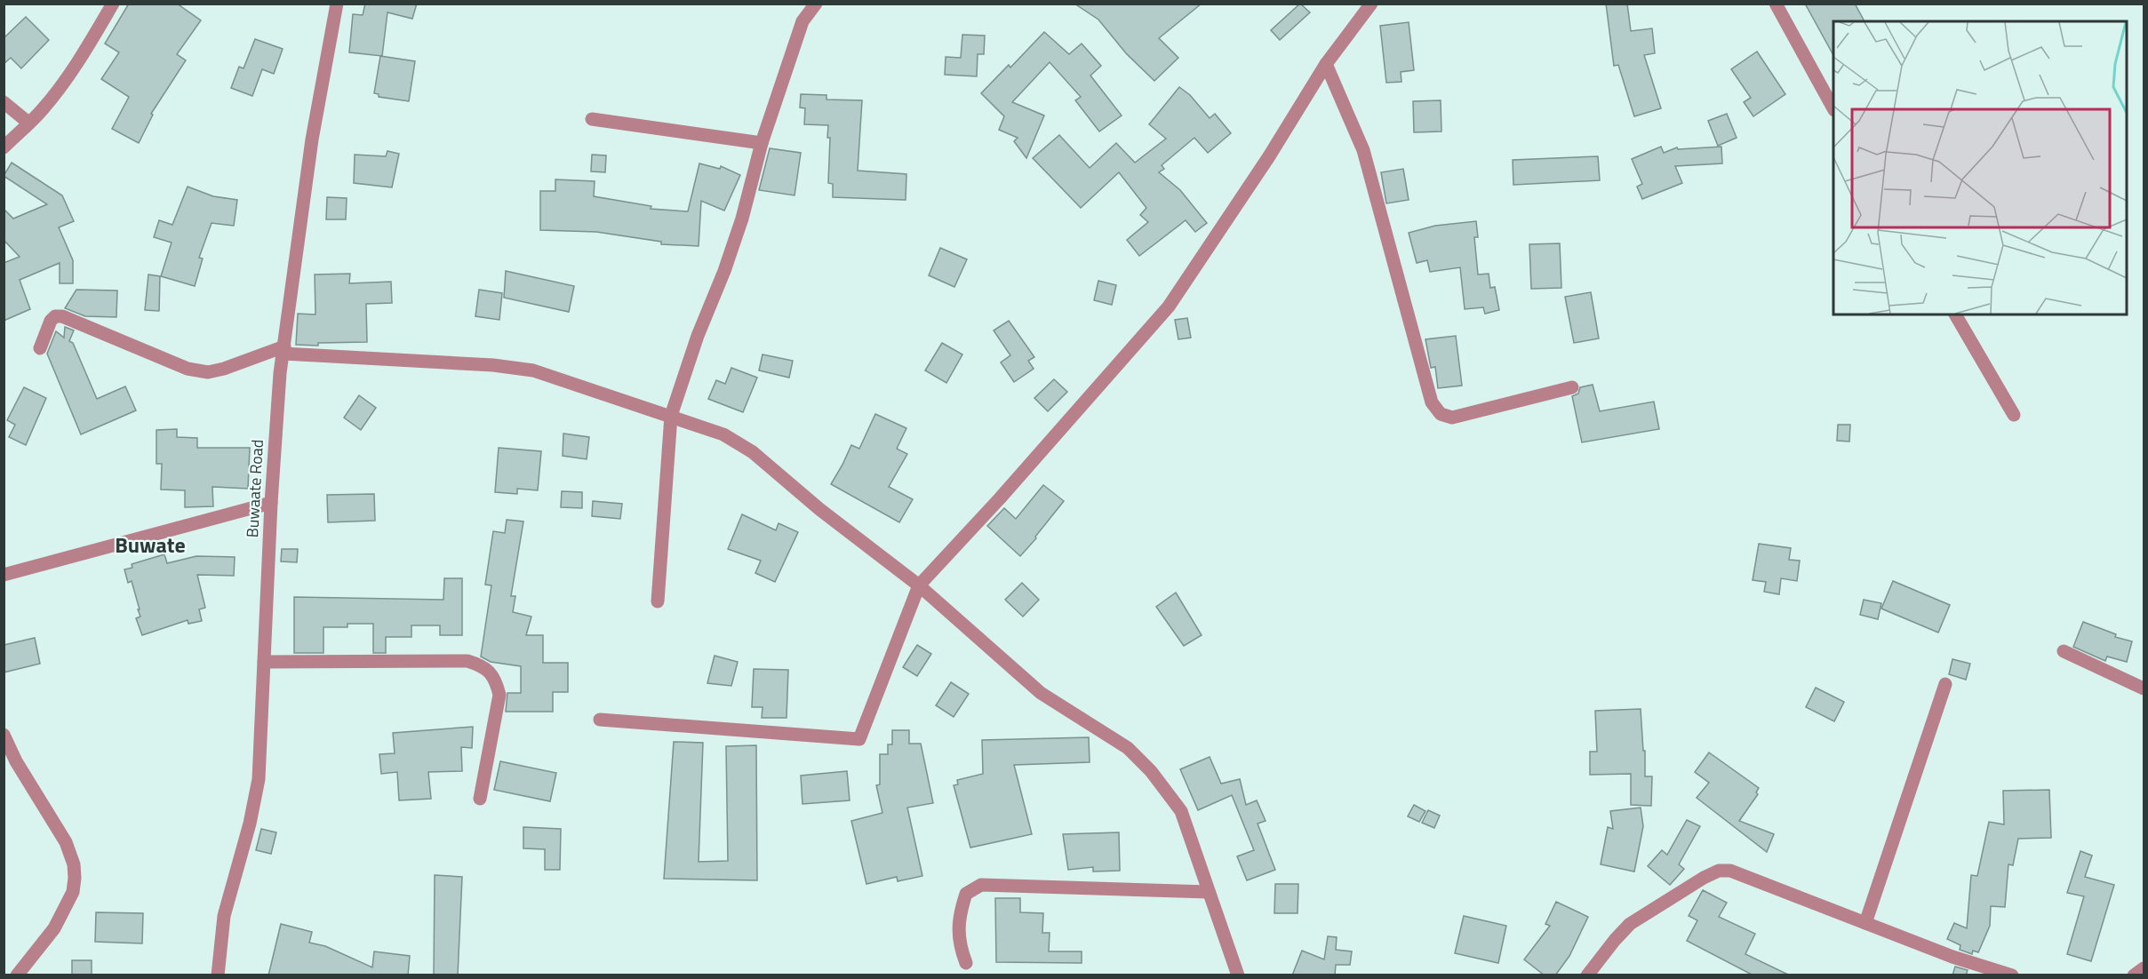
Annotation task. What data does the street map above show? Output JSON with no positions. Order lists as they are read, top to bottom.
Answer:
{
  "streets": {
    "street": ["Buwaate Road"]
  },
  "districts": ["Buwate"]
}
